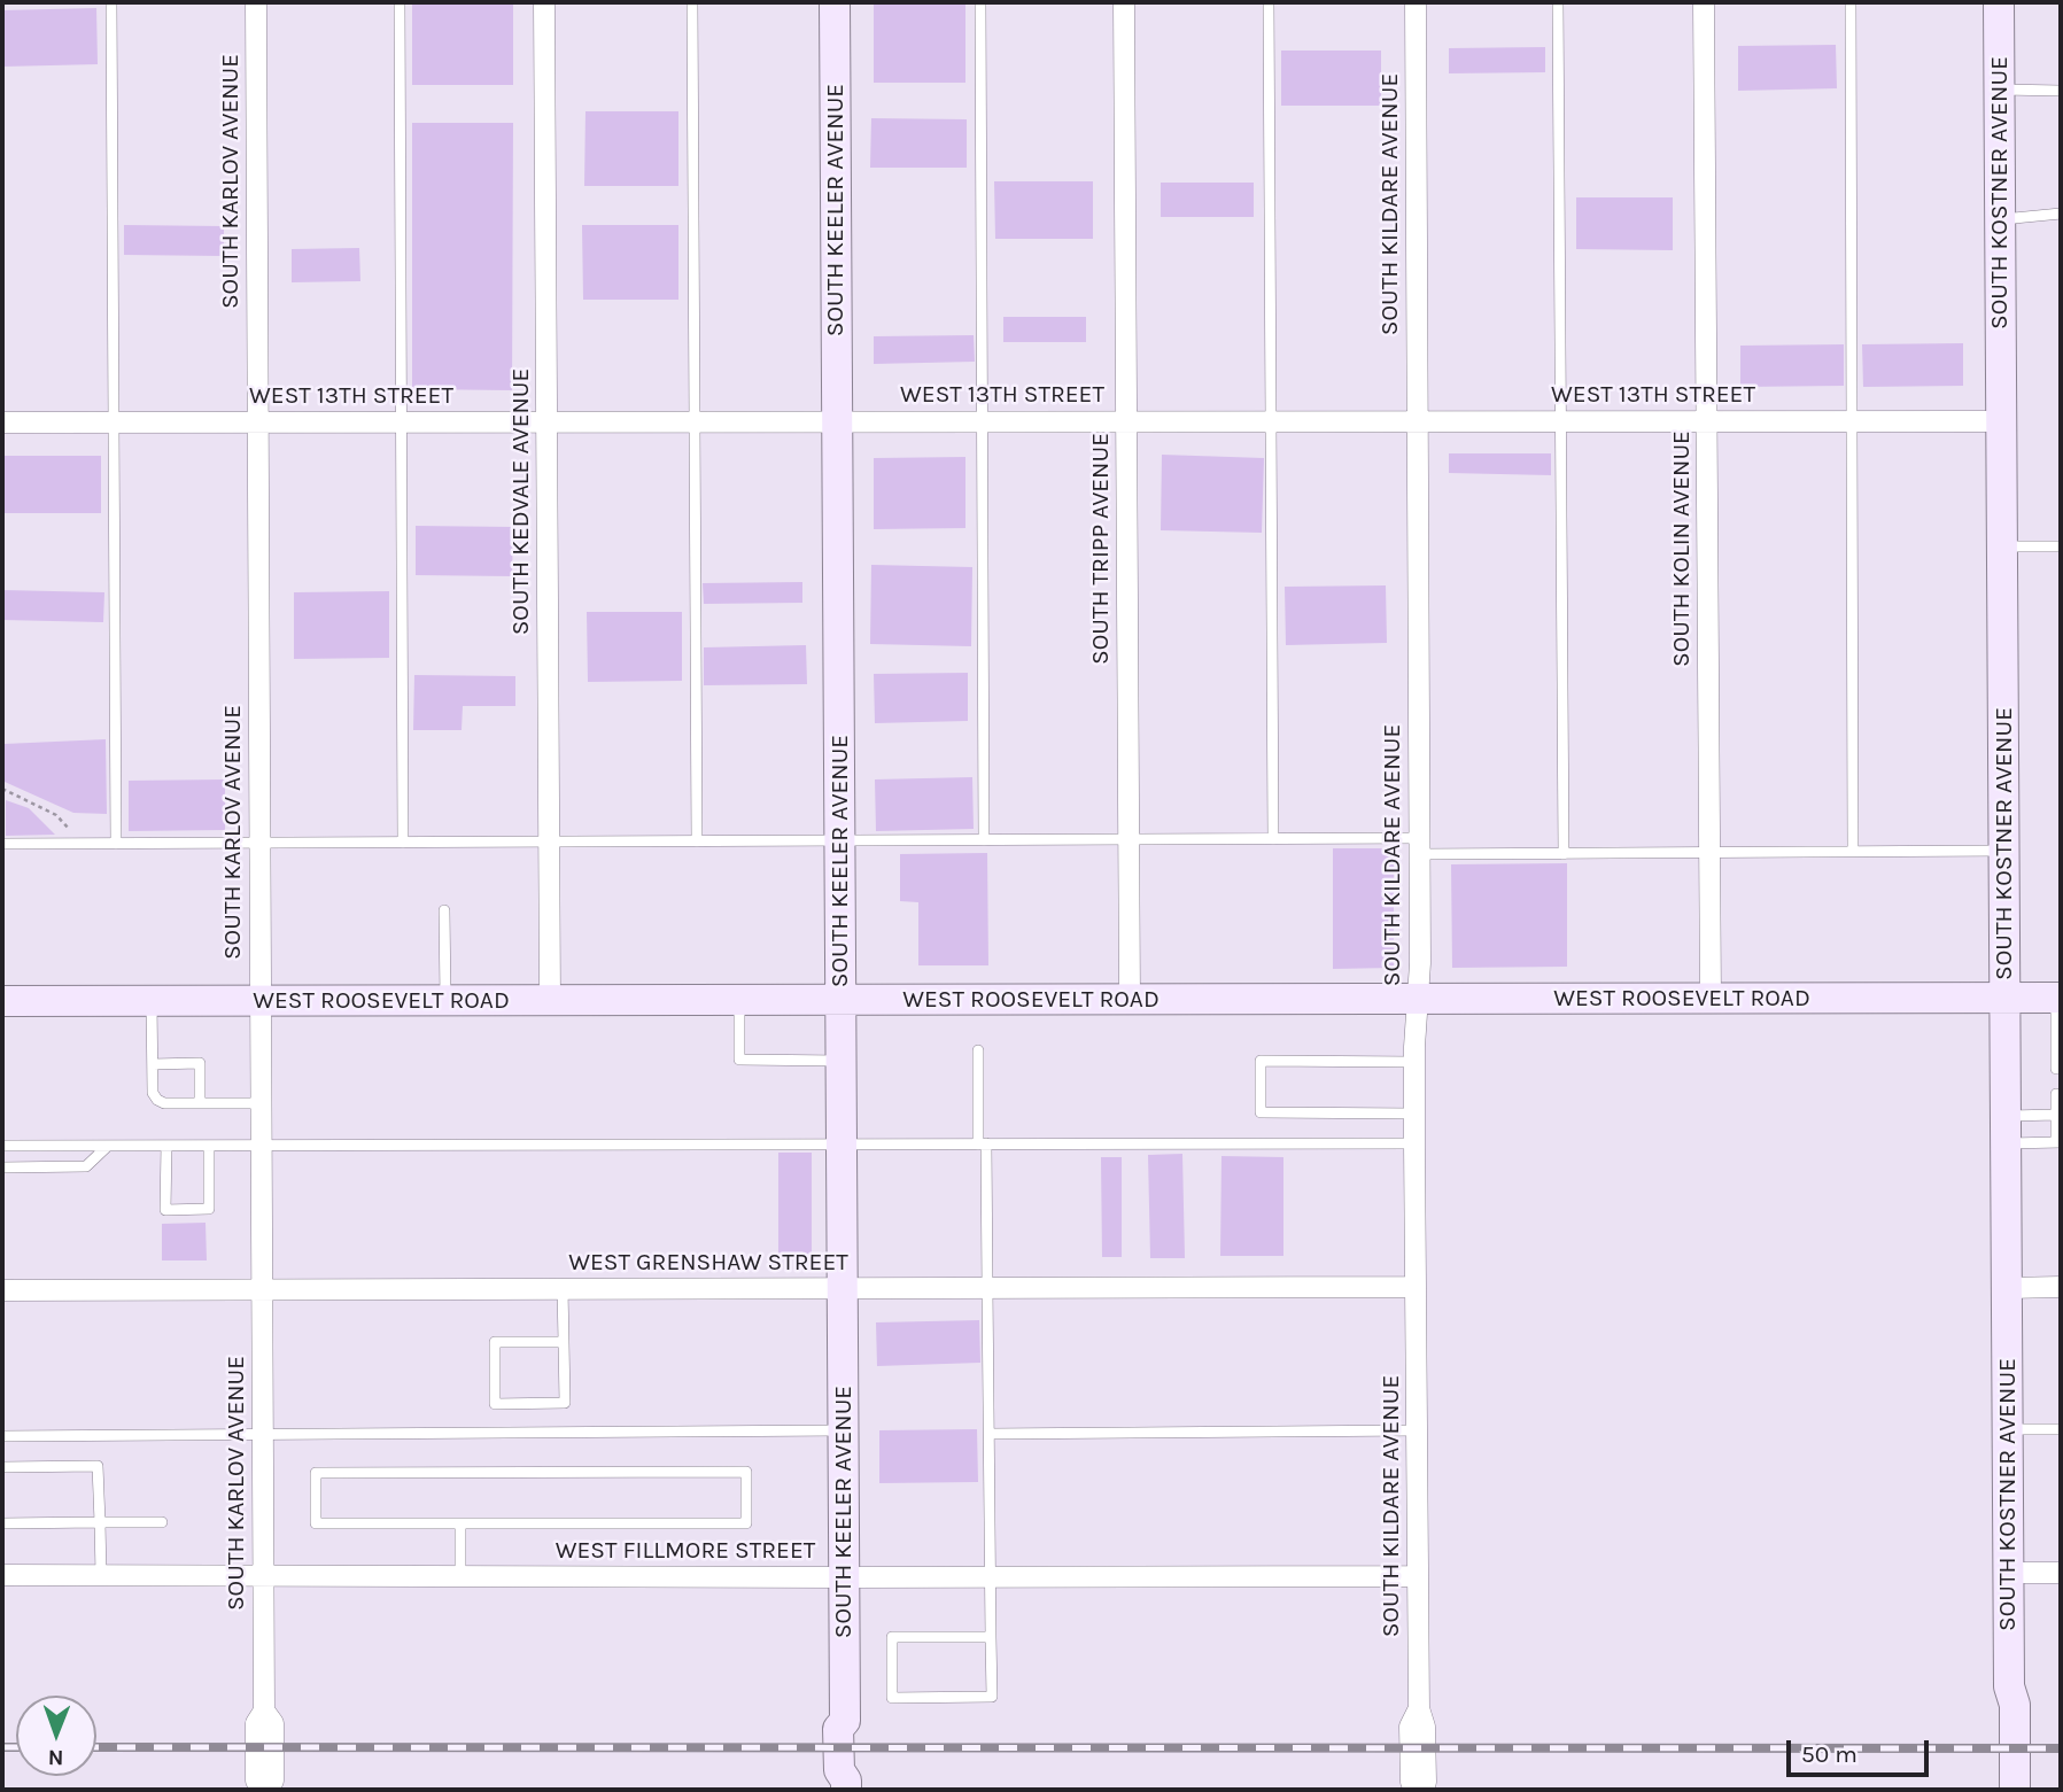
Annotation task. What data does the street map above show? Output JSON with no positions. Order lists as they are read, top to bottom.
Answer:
{
  "streets": {
    "street": [
      "SOUTH KARLOV AVENUE",
      "SOUTH KOSTNER AVENUE",
      "SOUTH KILDARE AVENUE",
      "SOUTH KEELER AVENUE",
      "WEST 13TH STREET",
      "SOUTH KEDVALE AVENUE",
      "SOUTH TRIPP AVENUE",
      "SOUTH KOLIN AVENUE",
      "WEST ROOSEVELT ROAD",
      "WEST GRENSHAW STREET",
      "WEST FILLMORE STREET"
    ]
  },
  "crossings": [
    ["SOUTH KARLOV AVENUE", "WEST 13TH STREET"],
    ["SOUTH KARLOV AVENUE", "WEST ROOSEVELT ROAD"],
    ["SOUTH KARLOV AVENUE", "WEST GRENSHAW STREET"],
    ["SOUTH KARLOV AVENUE", "WEST FILLMORE STREET"],
    ["SOUTH KOSTNER AVENUE", "WEST 13TH STREET"],
    ["SOUTH KOSTNER AVENUE", "WEST ROOSEVELT ROAD"],
    ["SOUTH KILDARE AVENUE", "WEST 13TH STREET"],
    ["SOUTH KILDARE AVENUE", "WEST ROOSEVELT ROAD"],
    ["SOUTH KILDARE AVENUE", "WEST GRENSHAW STREET"],
    ["SOUTH KILDARE AVENUE", "WEST FILLMORE STREET"],
    ["SOUTH KEELER AVENUE", "WEST 13TH STREET"],
    ["SOUTH KEELER AVENUE", "WEST ROOSEVELT ROAD"],
    ["SOUTH KEELER AVENUE", "WEST GRENSHAW STREET"],
    ["SOUTH KEELER AVENUE", "WEST FILLMORE STREET"],
    ["WEST 13TH STREET", "SOUTH KEDVALE AVENUE"],
    ["WEST 13TH STREET", "SOUTH TRIPP AVENUE"],
    ["WEST 13TH STREET", "SOUTH KOLIN AVENUE"],
    ["SOUTH KEDVALE AVENUE", "WEST ROOSEVELT ROAD"],
    ["SOUTH TRIPP AVENUE", "WEST ROOSEVELT ROAD"],
    ["SOUTH KOLIN AVENUE", "WEST ROOSEVELT ROAD"]
  ],
  "scale_bar": "50 m",
  "north": "bottom"
}
